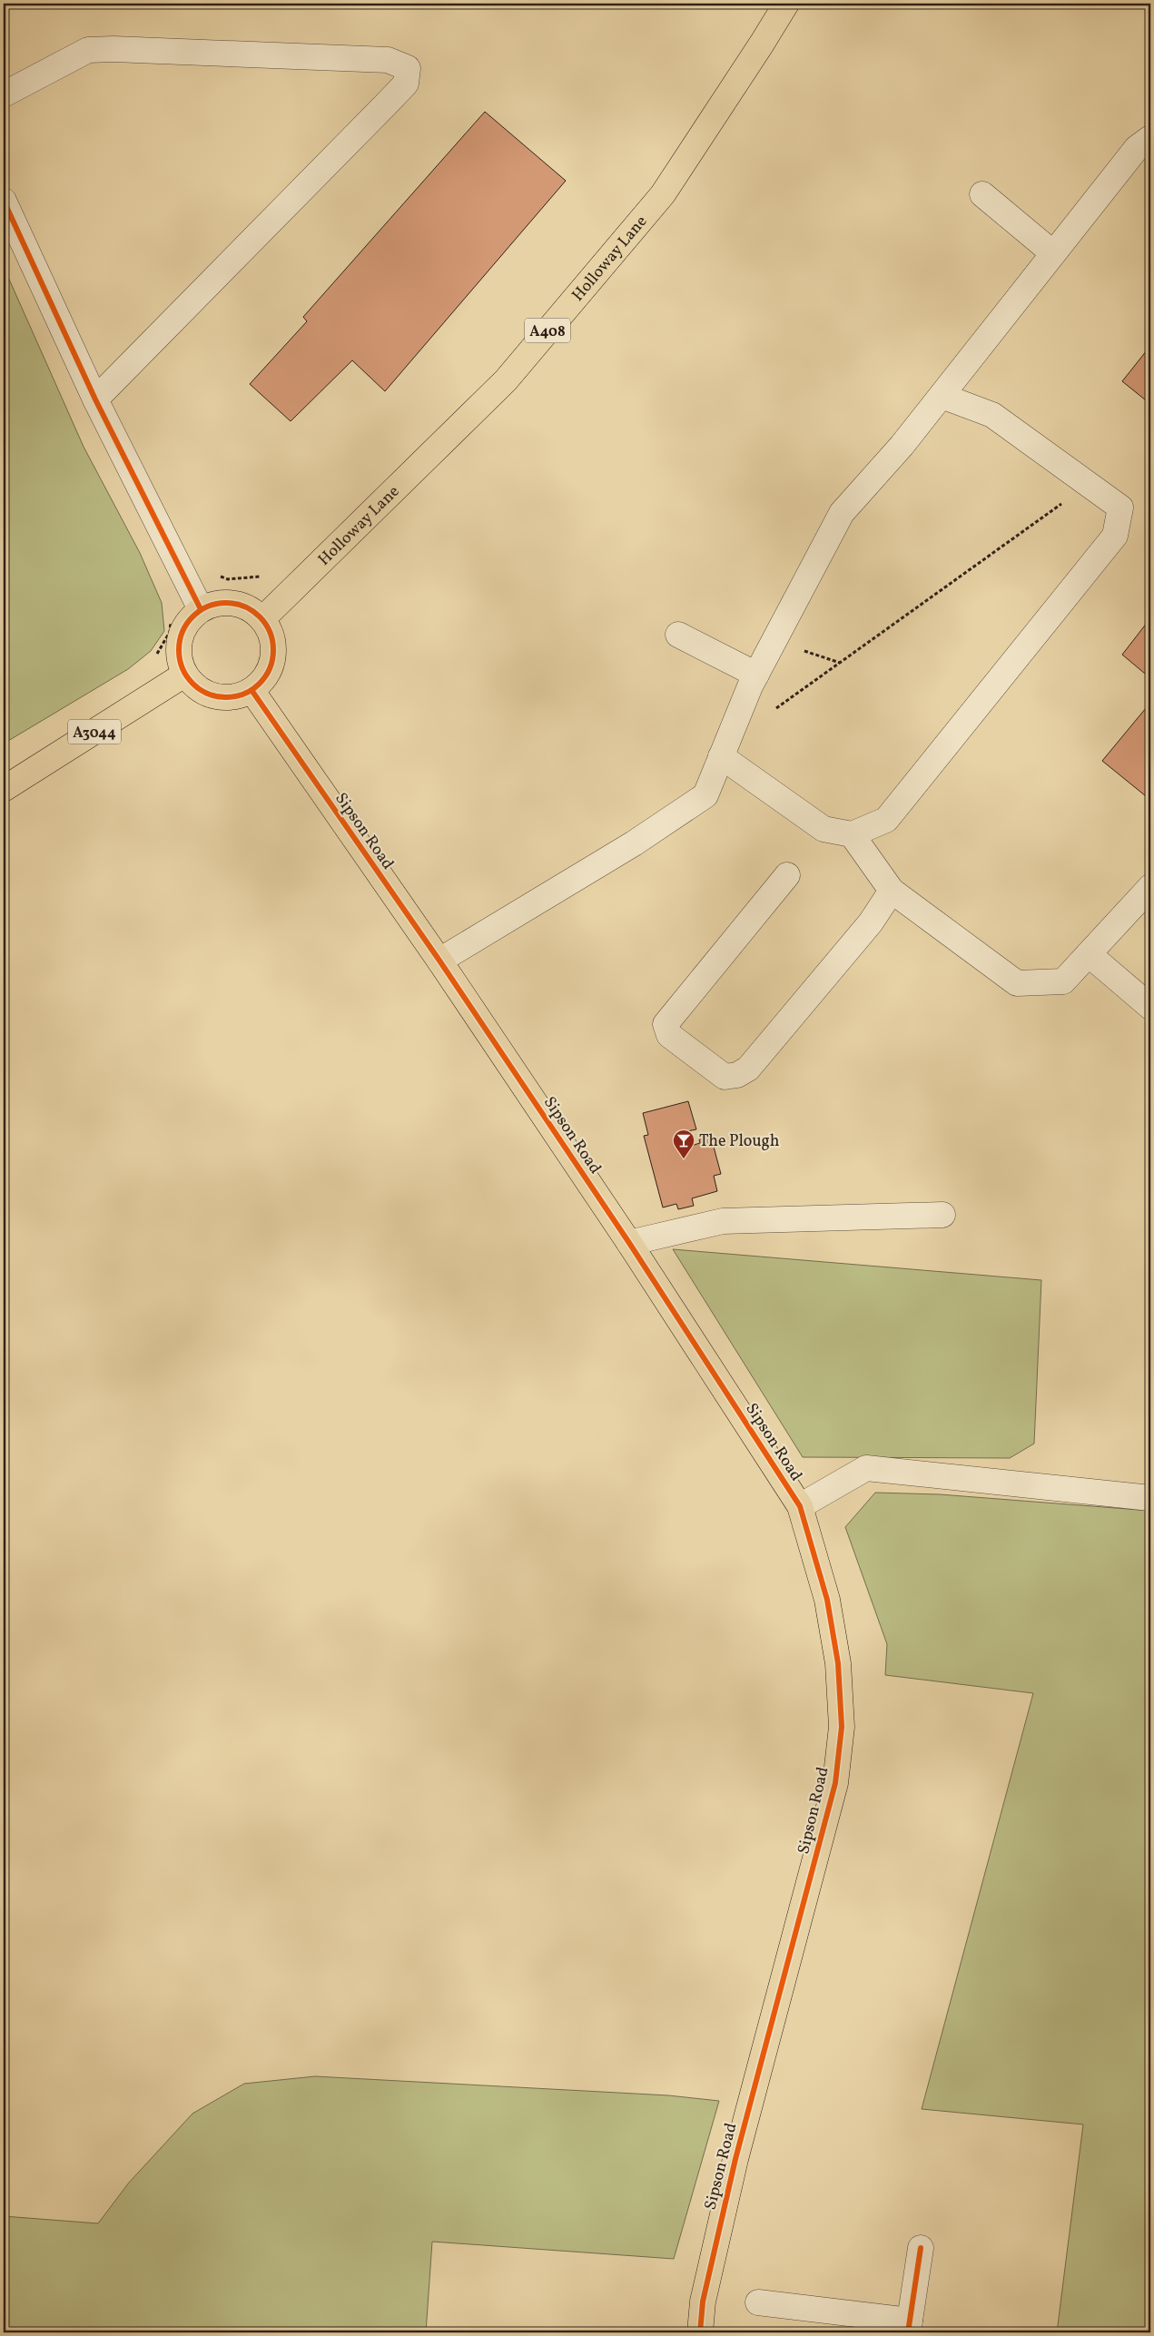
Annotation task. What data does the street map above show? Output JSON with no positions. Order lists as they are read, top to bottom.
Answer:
{
  "streets": {
    "main road": [
      "Holloway Lane",
      "A408",
      "A3044",
      "Sipson Road"
    ]
  },
  "crossings": [
    ["Holloway Lane", "A3044"],
    ["Holloway Lane", "Sipson Road"],
    ["A3044", "Sipson Road"]
  ],
  "places": {
    "bar": ["The Plough"]
  }
}
